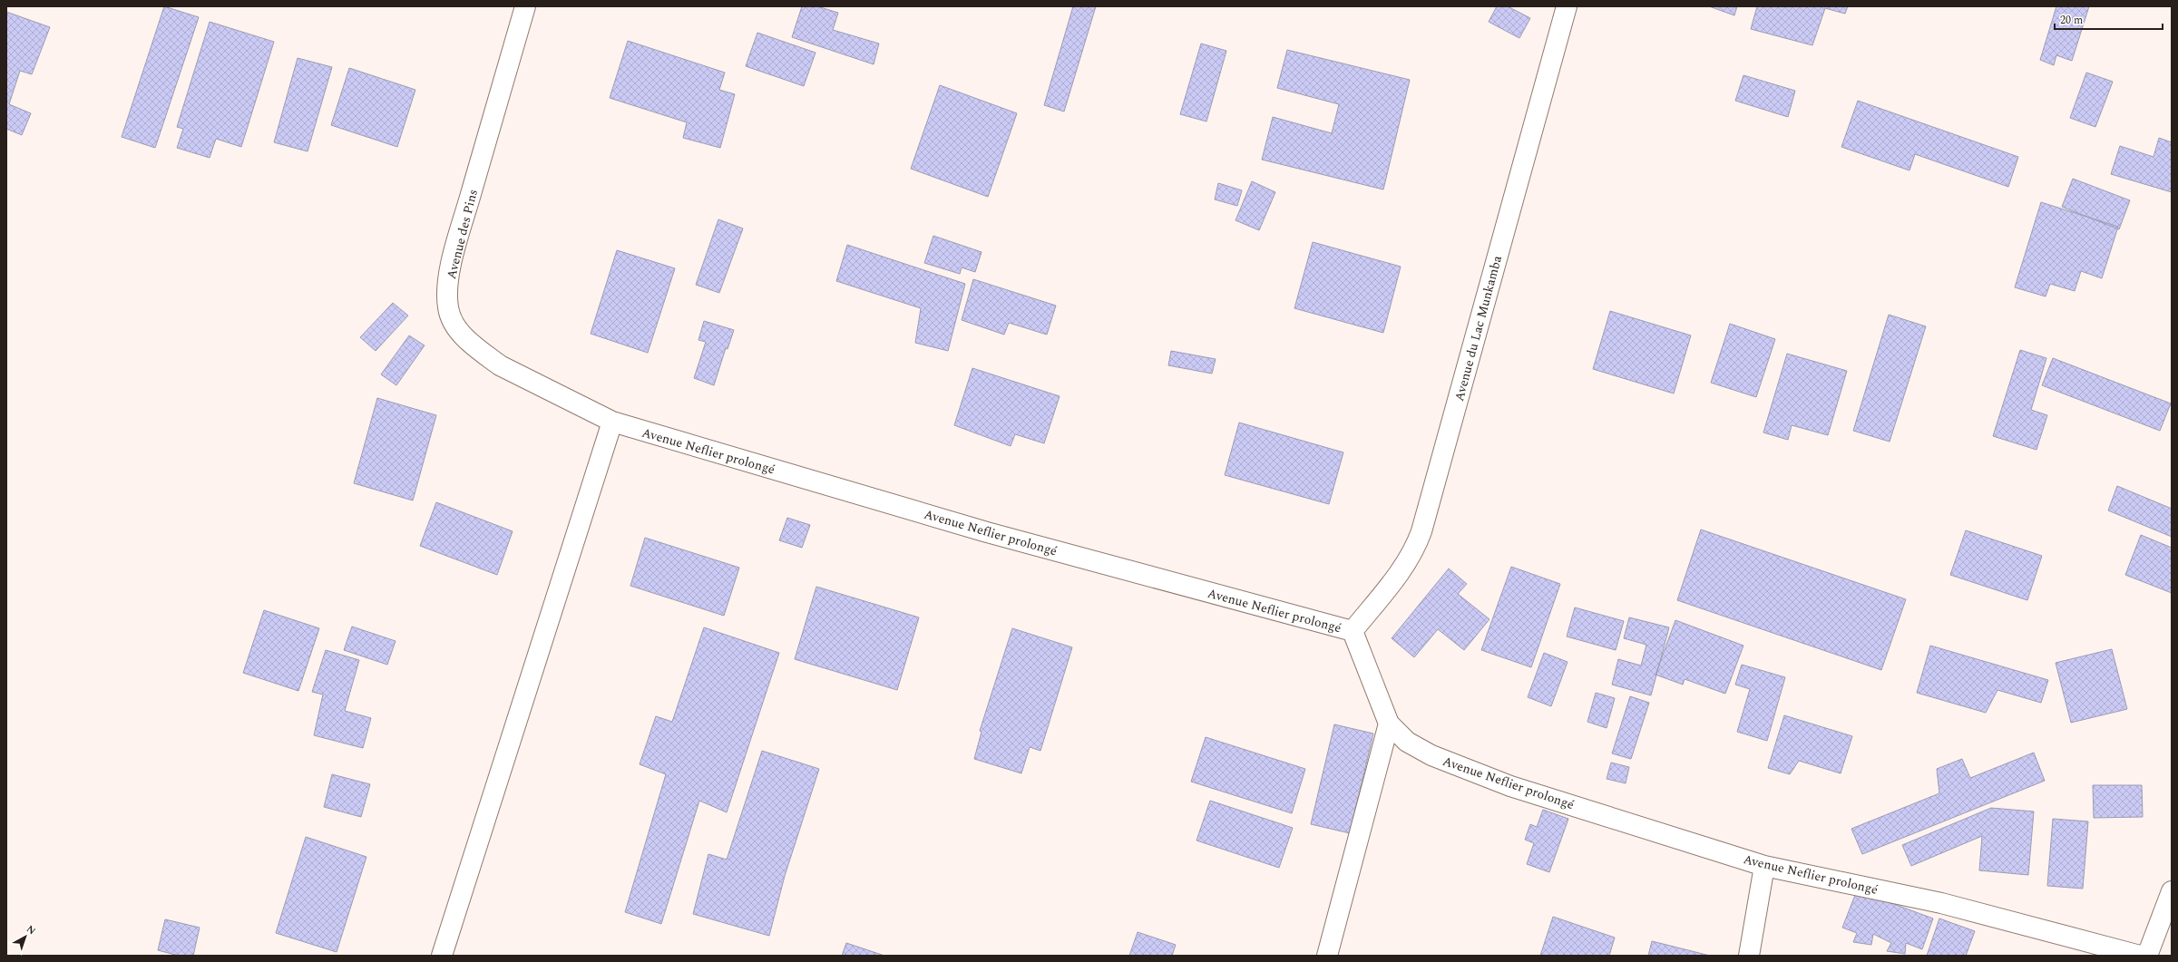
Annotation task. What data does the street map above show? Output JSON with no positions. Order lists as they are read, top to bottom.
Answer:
{
  "streets": {
    "street": ["Avenue des Pins", "Avenue du Lac Munkamba", "Avenue Neflier prolongé"]
  },
  "crossings": [
    ["Avenue des Pins", "Avenue Neflier prolongé"],
    ["Avenue du Lac Munkamba", "Avenue Neflier prolongé"]
  ],
  "scale_bar": "20 m",
  "north": "top right"
}
